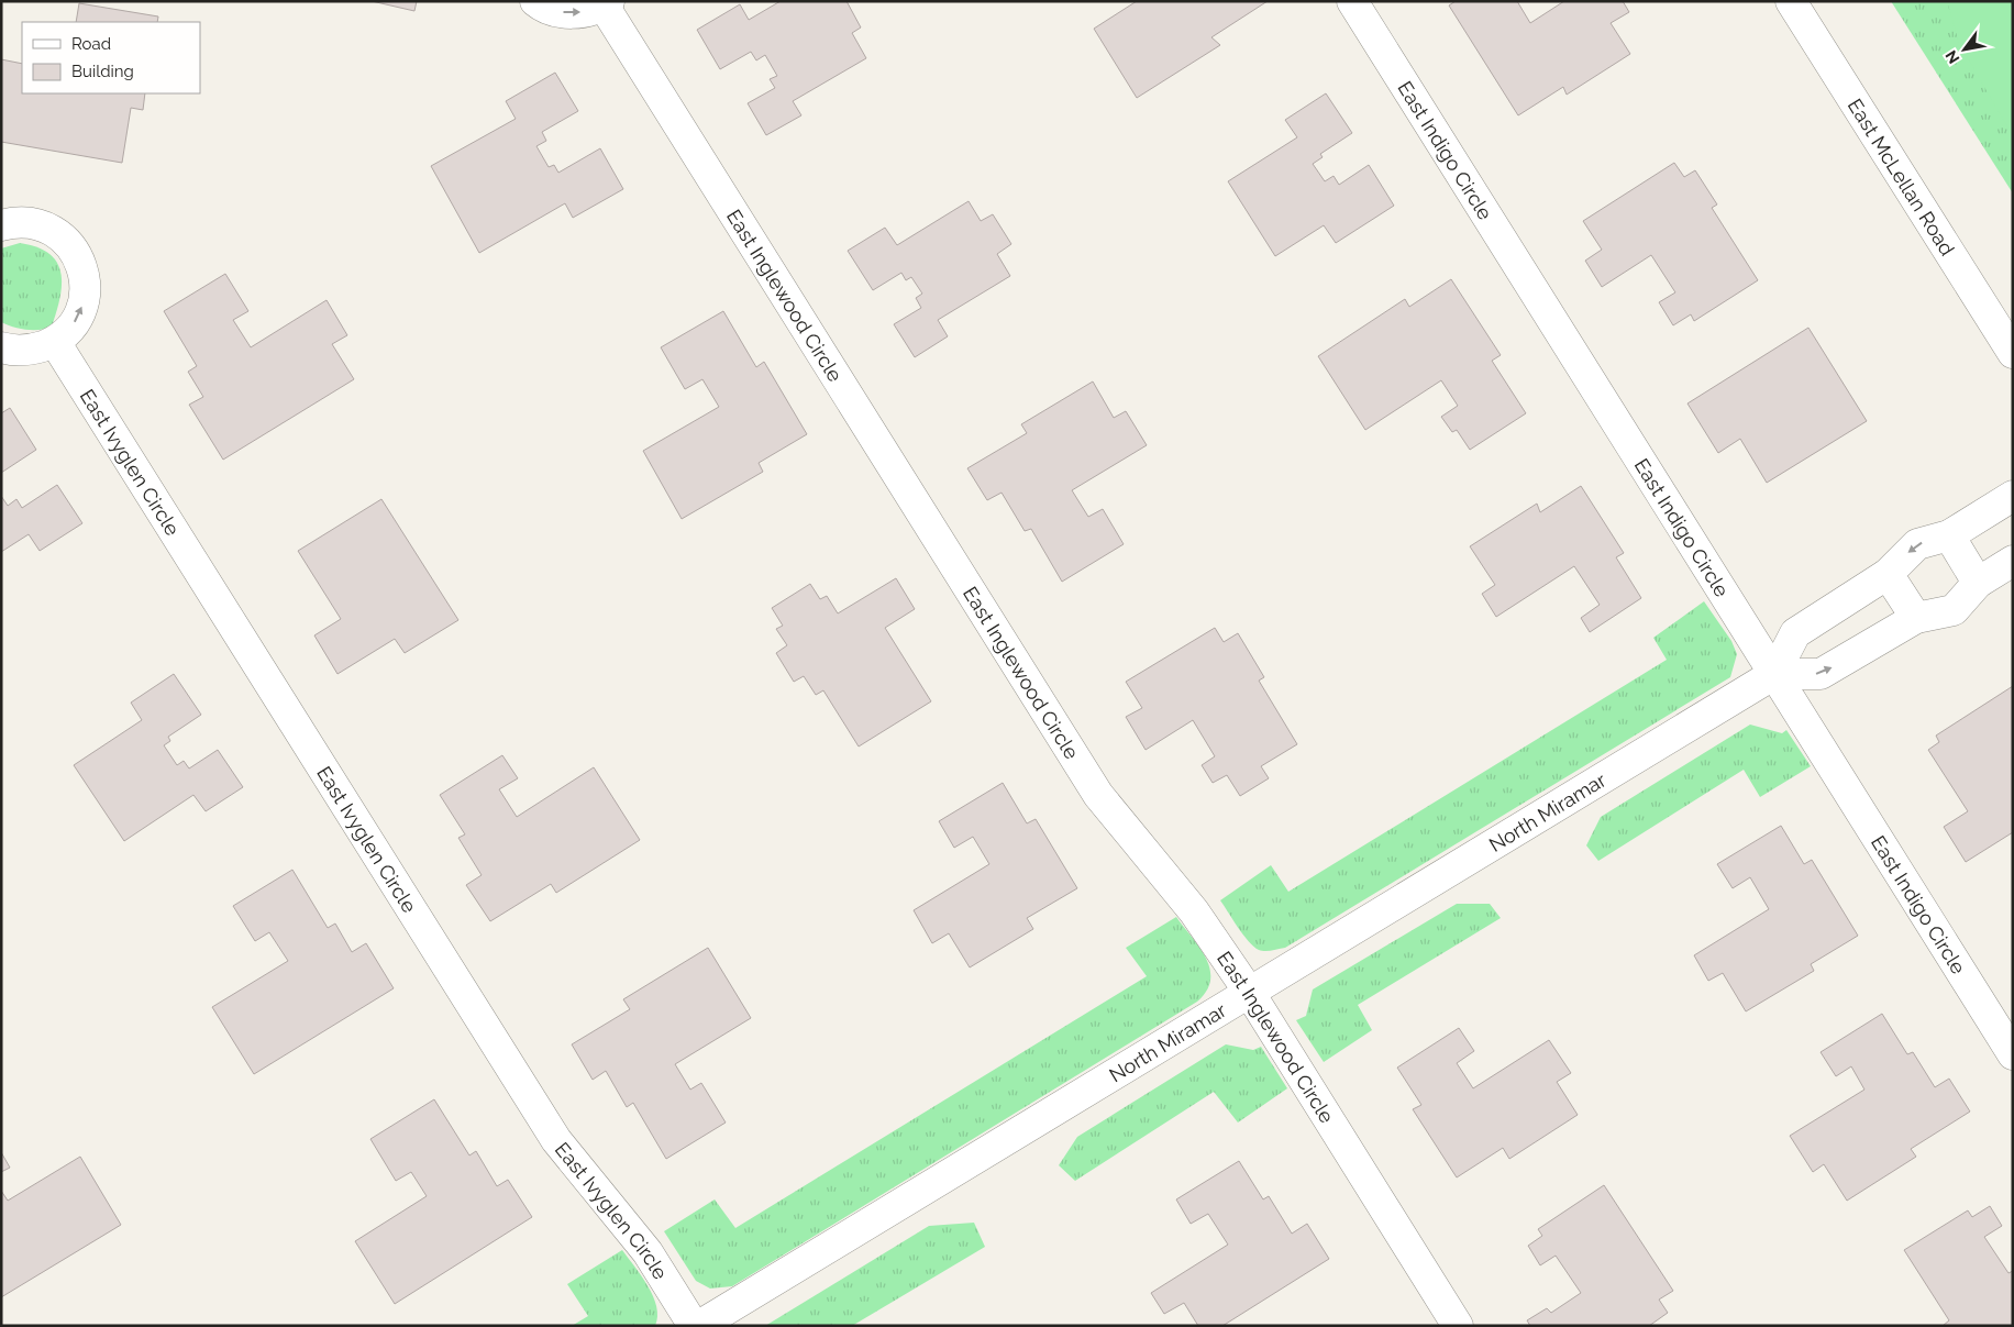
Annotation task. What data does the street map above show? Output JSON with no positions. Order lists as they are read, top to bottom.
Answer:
{
  "streets": {
    "street": [
      "East Indigo Circle",
      "East McLellan Road",
      "East Inglewood Circle",
      "East Ivyglen Circle",
      "North Miramar"
    ]
  },
  "crossings": [
    ["East Indigo Circle", "North Miramar"],
    ["East Inglewood Circle", "North Miramar"]
  ],
  "legend": ["Road", "Building"],
  "north": "bottom left"
}
